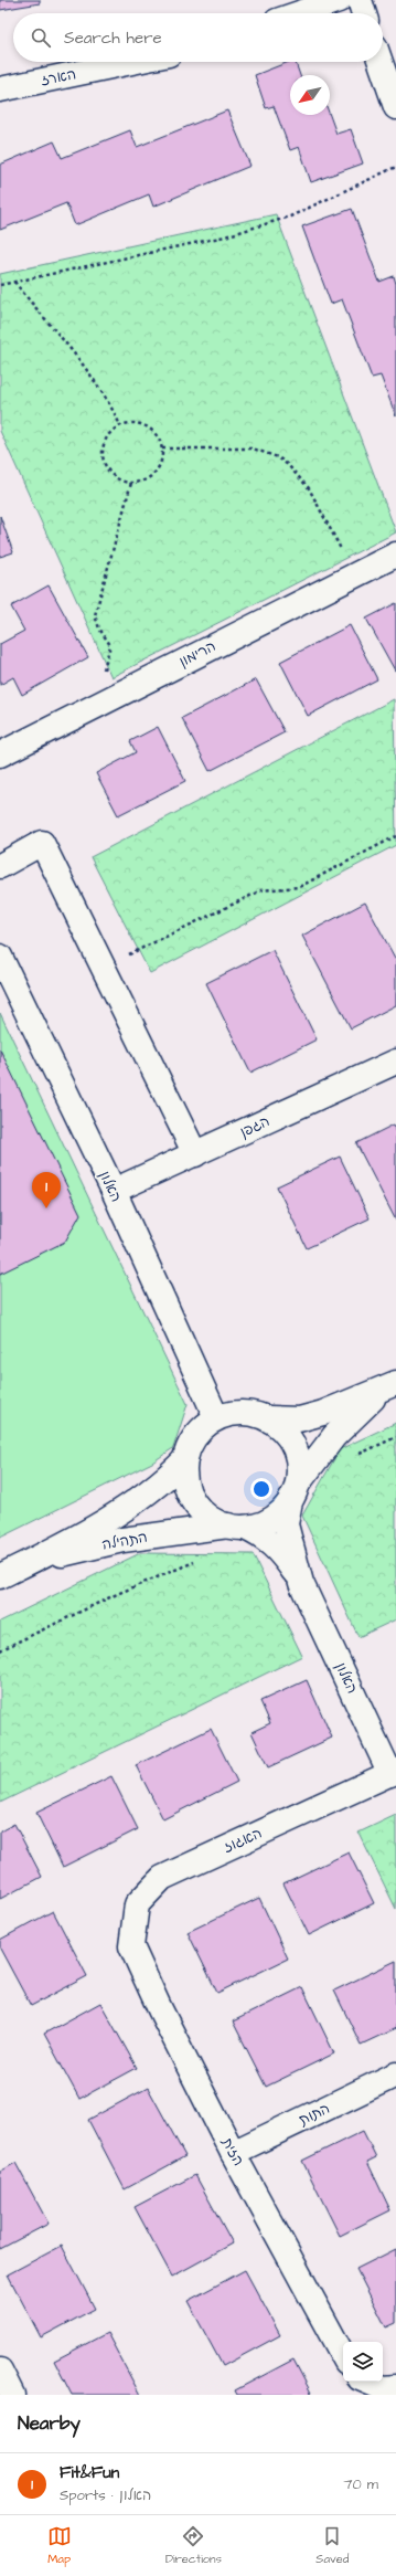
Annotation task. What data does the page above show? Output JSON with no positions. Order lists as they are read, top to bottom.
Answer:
{
  "streets": {
    "street": [
      "הארז",
      "הרימון",
      "הגפן",
      "האלון",
      "התהילה",
      "האגוז",
      "התות",
      "הזית"
    ]
  },
  "crossings": [
    ["הגפן", "האלון"],
    ["האלון", "התהילה"],
    ["האלון", "האגוז"],
    ["האגוז", "הזית"],
    ["התות", "הזית"]
  ],
  "north": "bottom left",
  "page": {
    "search": "Search here",
    "pins": "1",
    "heading": "Nearby",
    "list": [
      {
        "mark": "1",
        "name": "Fit&Fun",
        "note": "Sports · האלון",
        "value": "70 m"
      }
    ],
    "nav": ["Map", "Directions", "Saved"]
  }
}
